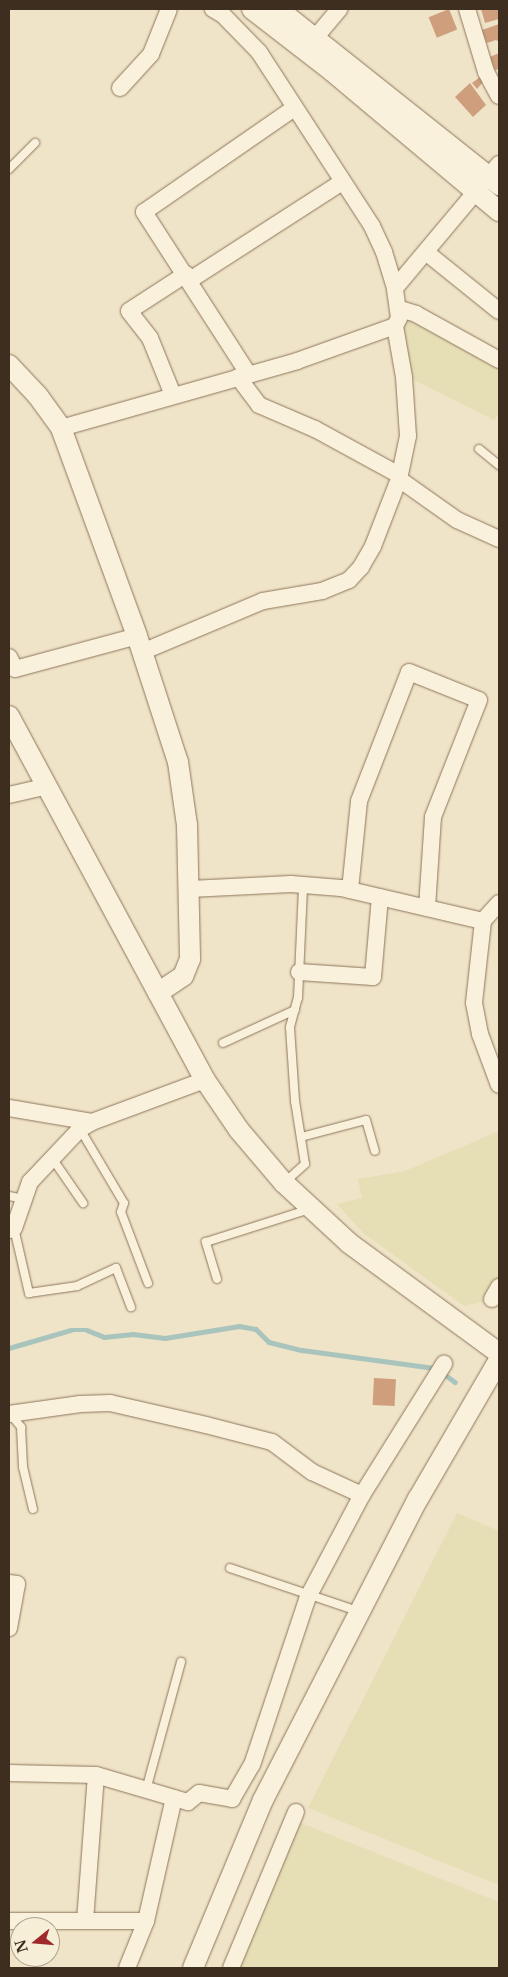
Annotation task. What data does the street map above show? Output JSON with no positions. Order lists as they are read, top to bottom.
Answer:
{
  "north": "left"
}
